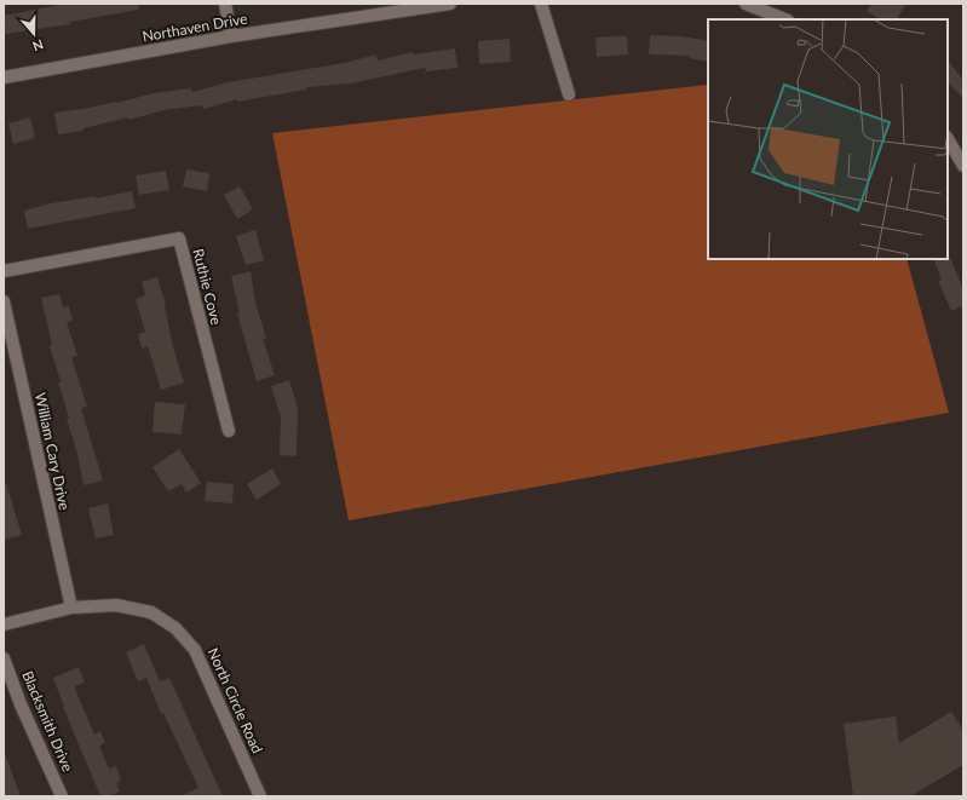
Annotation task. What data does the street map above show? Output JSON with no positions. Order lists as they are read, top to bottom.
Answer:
{
  "streets": {
    "street": [
      "Northaven Drive",
      "Ruthie Cove",
      "William Cary Drive",
      "North Circle Road",
      "Blacksmith Drive"
    ]
  },
  "crossings": [
    ["William Cary Drive", "North Circle Road"]
  ],
  "north": "bottom"
}
